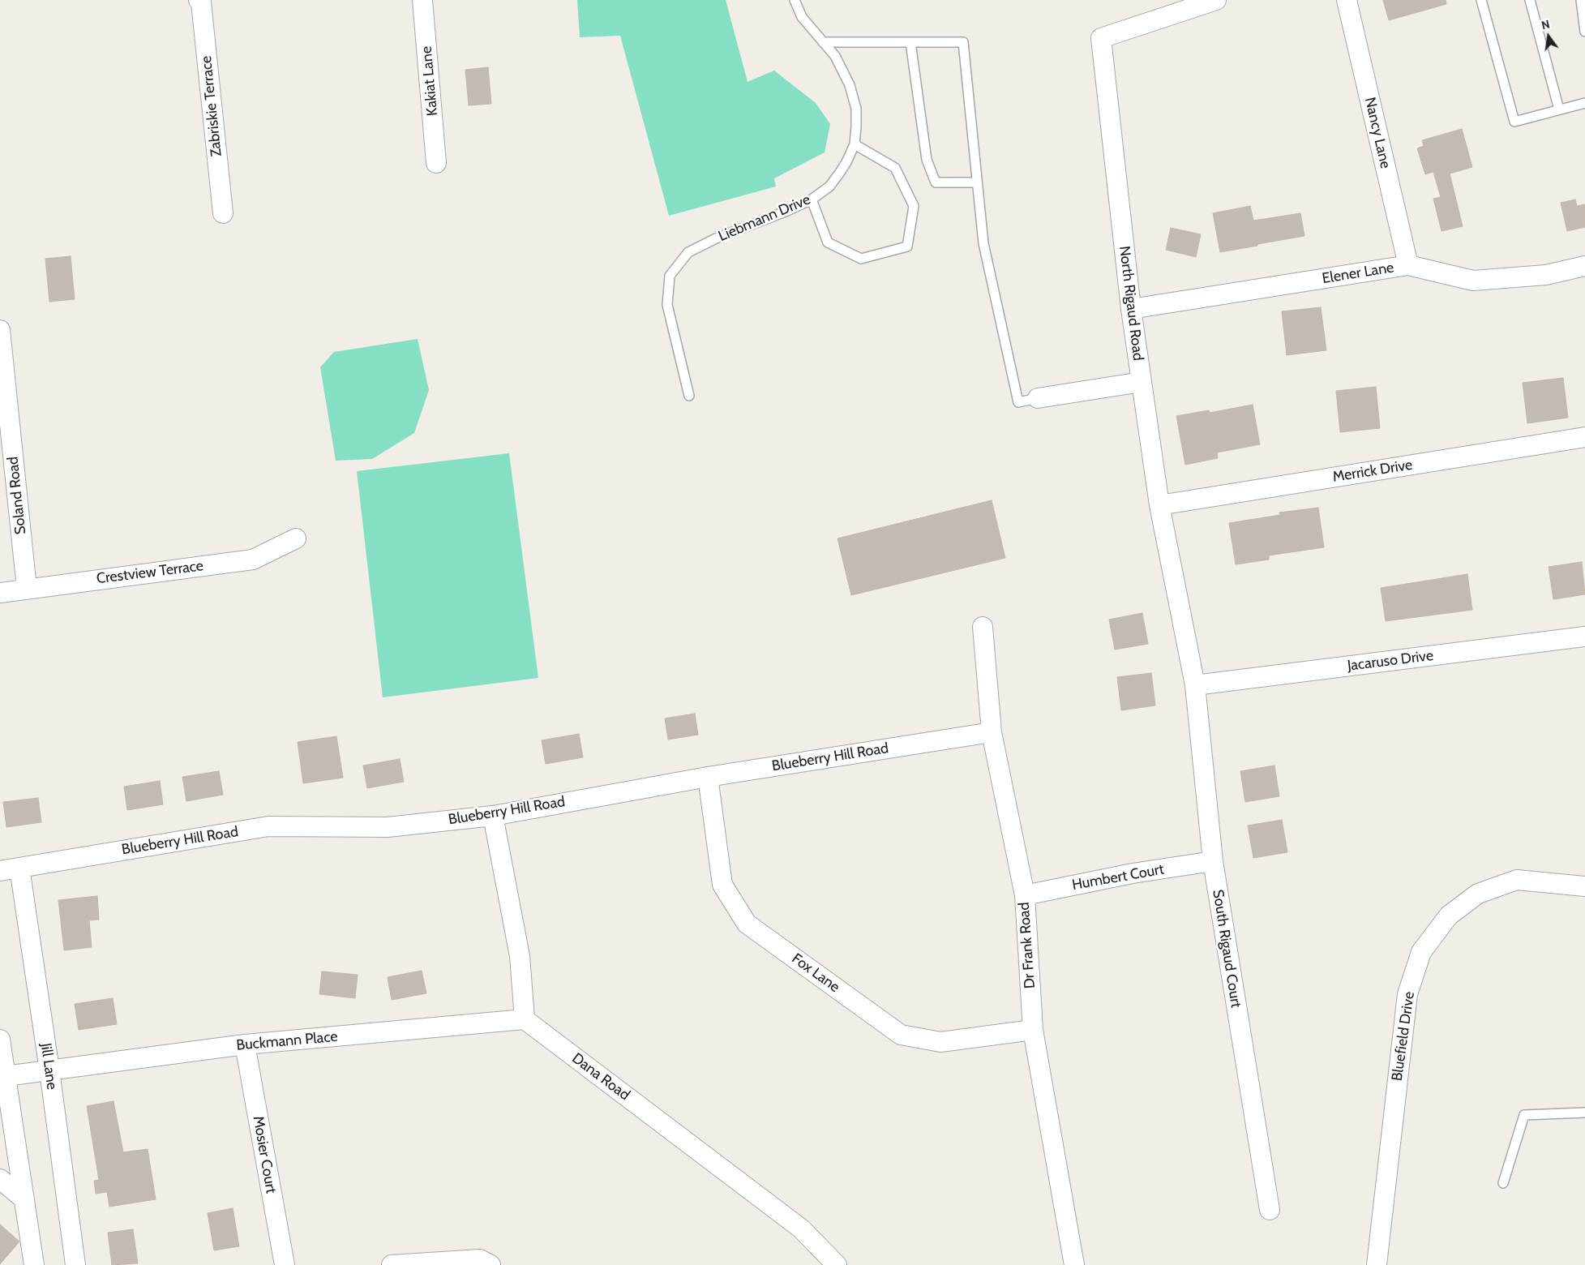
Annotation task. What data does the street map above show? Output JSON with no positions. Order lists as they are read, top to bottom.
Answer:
{
  "streets": {
    "street": [
      "Kakiat Lane",
      "Zabriskie Terrace",
      "Nancy Lane",
      "Elener Lane",
      "North Rigaud Road",
      "Merrick Drive",
      "Soland Road",
      "Crestview Terrace",
      "Jacaruso Drive",
      "Blueberry Hill Road",
      "Humbert Court",
      "Dr Frank Road",
      "South Rigaud Court",
      "Fox Lane",
      "Bluefield Drive",
      "Buckmann Place",
      "Jill Lane",
      "Dana Road",
      "Mosier Court"
    ],
    "lane": ["Liebmann Drive"]
  },
  "crossings": [
    ["Nancy Lane", "Elener Lane"],
    ["Elener Lane", "North Rigaud Road"],
    ["North Rigaud Road", "Merrick Drive"],
    ["North Rigaud Road", "Jacaruso Drive"],
    ["North Rigaud Road", "South Rigaud Court"],
    ["Soland Road", "Crestview Terrace"],
    ["Jacaruso Drive", "South Rigaud Court"],
    ["Blueberry Hill Road", "Dr Frank Road"],
    ["Blueberry Hill Road", "Fox Lane"],
    ["Blueberry Hill Road", "Jill Lane"],
    ["Humbert Court", "Dr Frank Road"],
    ["Humbert Court", "South Rigaud Court"],
    ["Dr Frank Road", "Fox Lane"],
    ["Buckmann Place", "Jill Lane"],
    ["Buckmann Place", "Dana Road"],
    ["Buckmann Place", "Mosier Court"]
  ],
  "north": "top"
}
